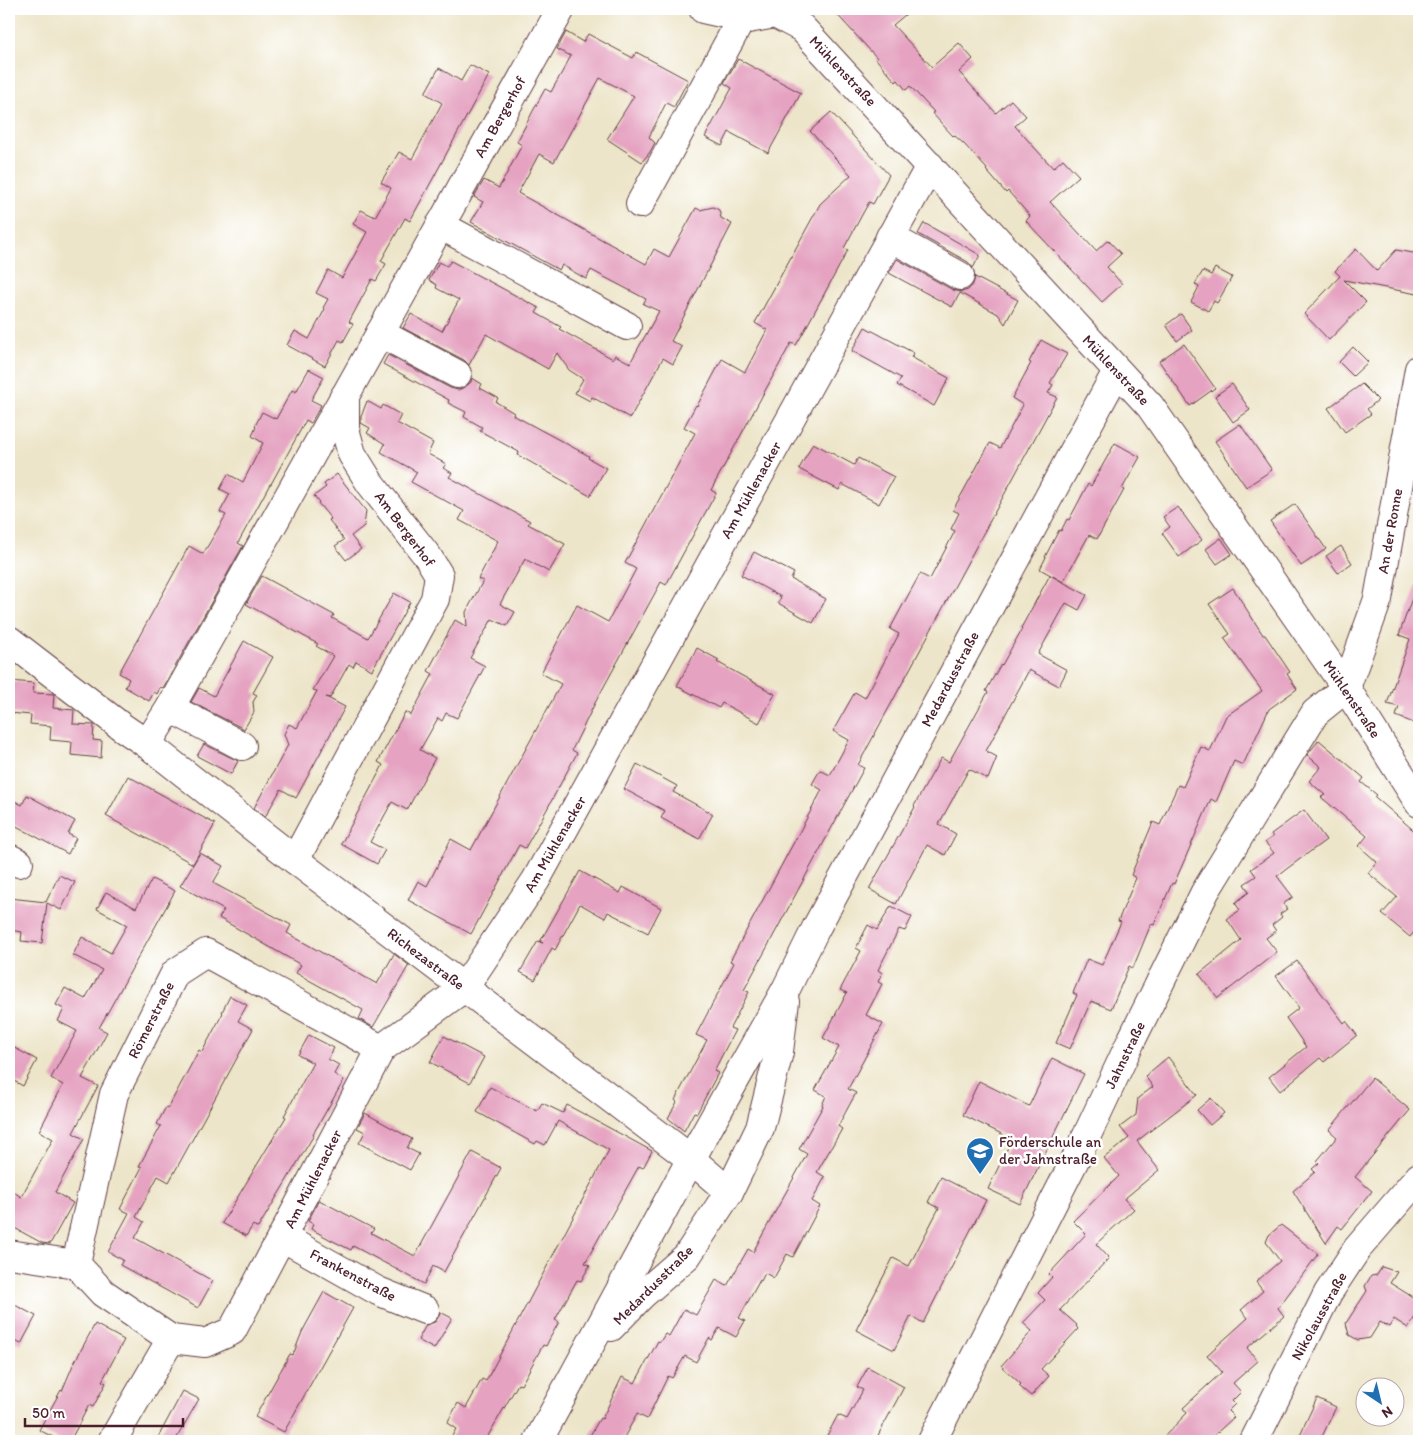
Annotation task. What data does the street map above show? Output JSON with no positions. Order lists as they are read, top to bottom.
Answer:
{
  "streets": {
    "street": [
      "Mühlenstraße",
      "Am Bergerhof",
      "Am Mühlenacker",
      "An der Ronne",
      "Medardusstraße",
      "Richezastraße",
      "Römerstraße",
      "Jahnstraße",
      "Frankenstraße",
      "Nikolausstraße"
    ]
  },
  "crossings": [
    ["Mühlenstraße", "Am Mühlenacker"],
    ["Mühlenstraße", "An der Ronne"],
    ["Mühlenstraße", "Medardusstraße"],
    ["Mühlenstraße", "Jahnstraße"],
    ["Am Bergerhof", "Richezastraße"],
    ["Am Mühlenacker", "Richezastraße"],
    ["Am Mühlenacker", "Römerstraße"],
    ["Am Mühlenacker", "Frankenstraße"],
    ["An der Ronne", "Jahnstraße"],
    ["Medardusstraße", "Richezastraße"]
  ],
  "places": {
    "school or university": ["Förderschule an der Jahnstraße"]
  },
  "scale_bar": "50 m",
  "north": "bottom right"
}
